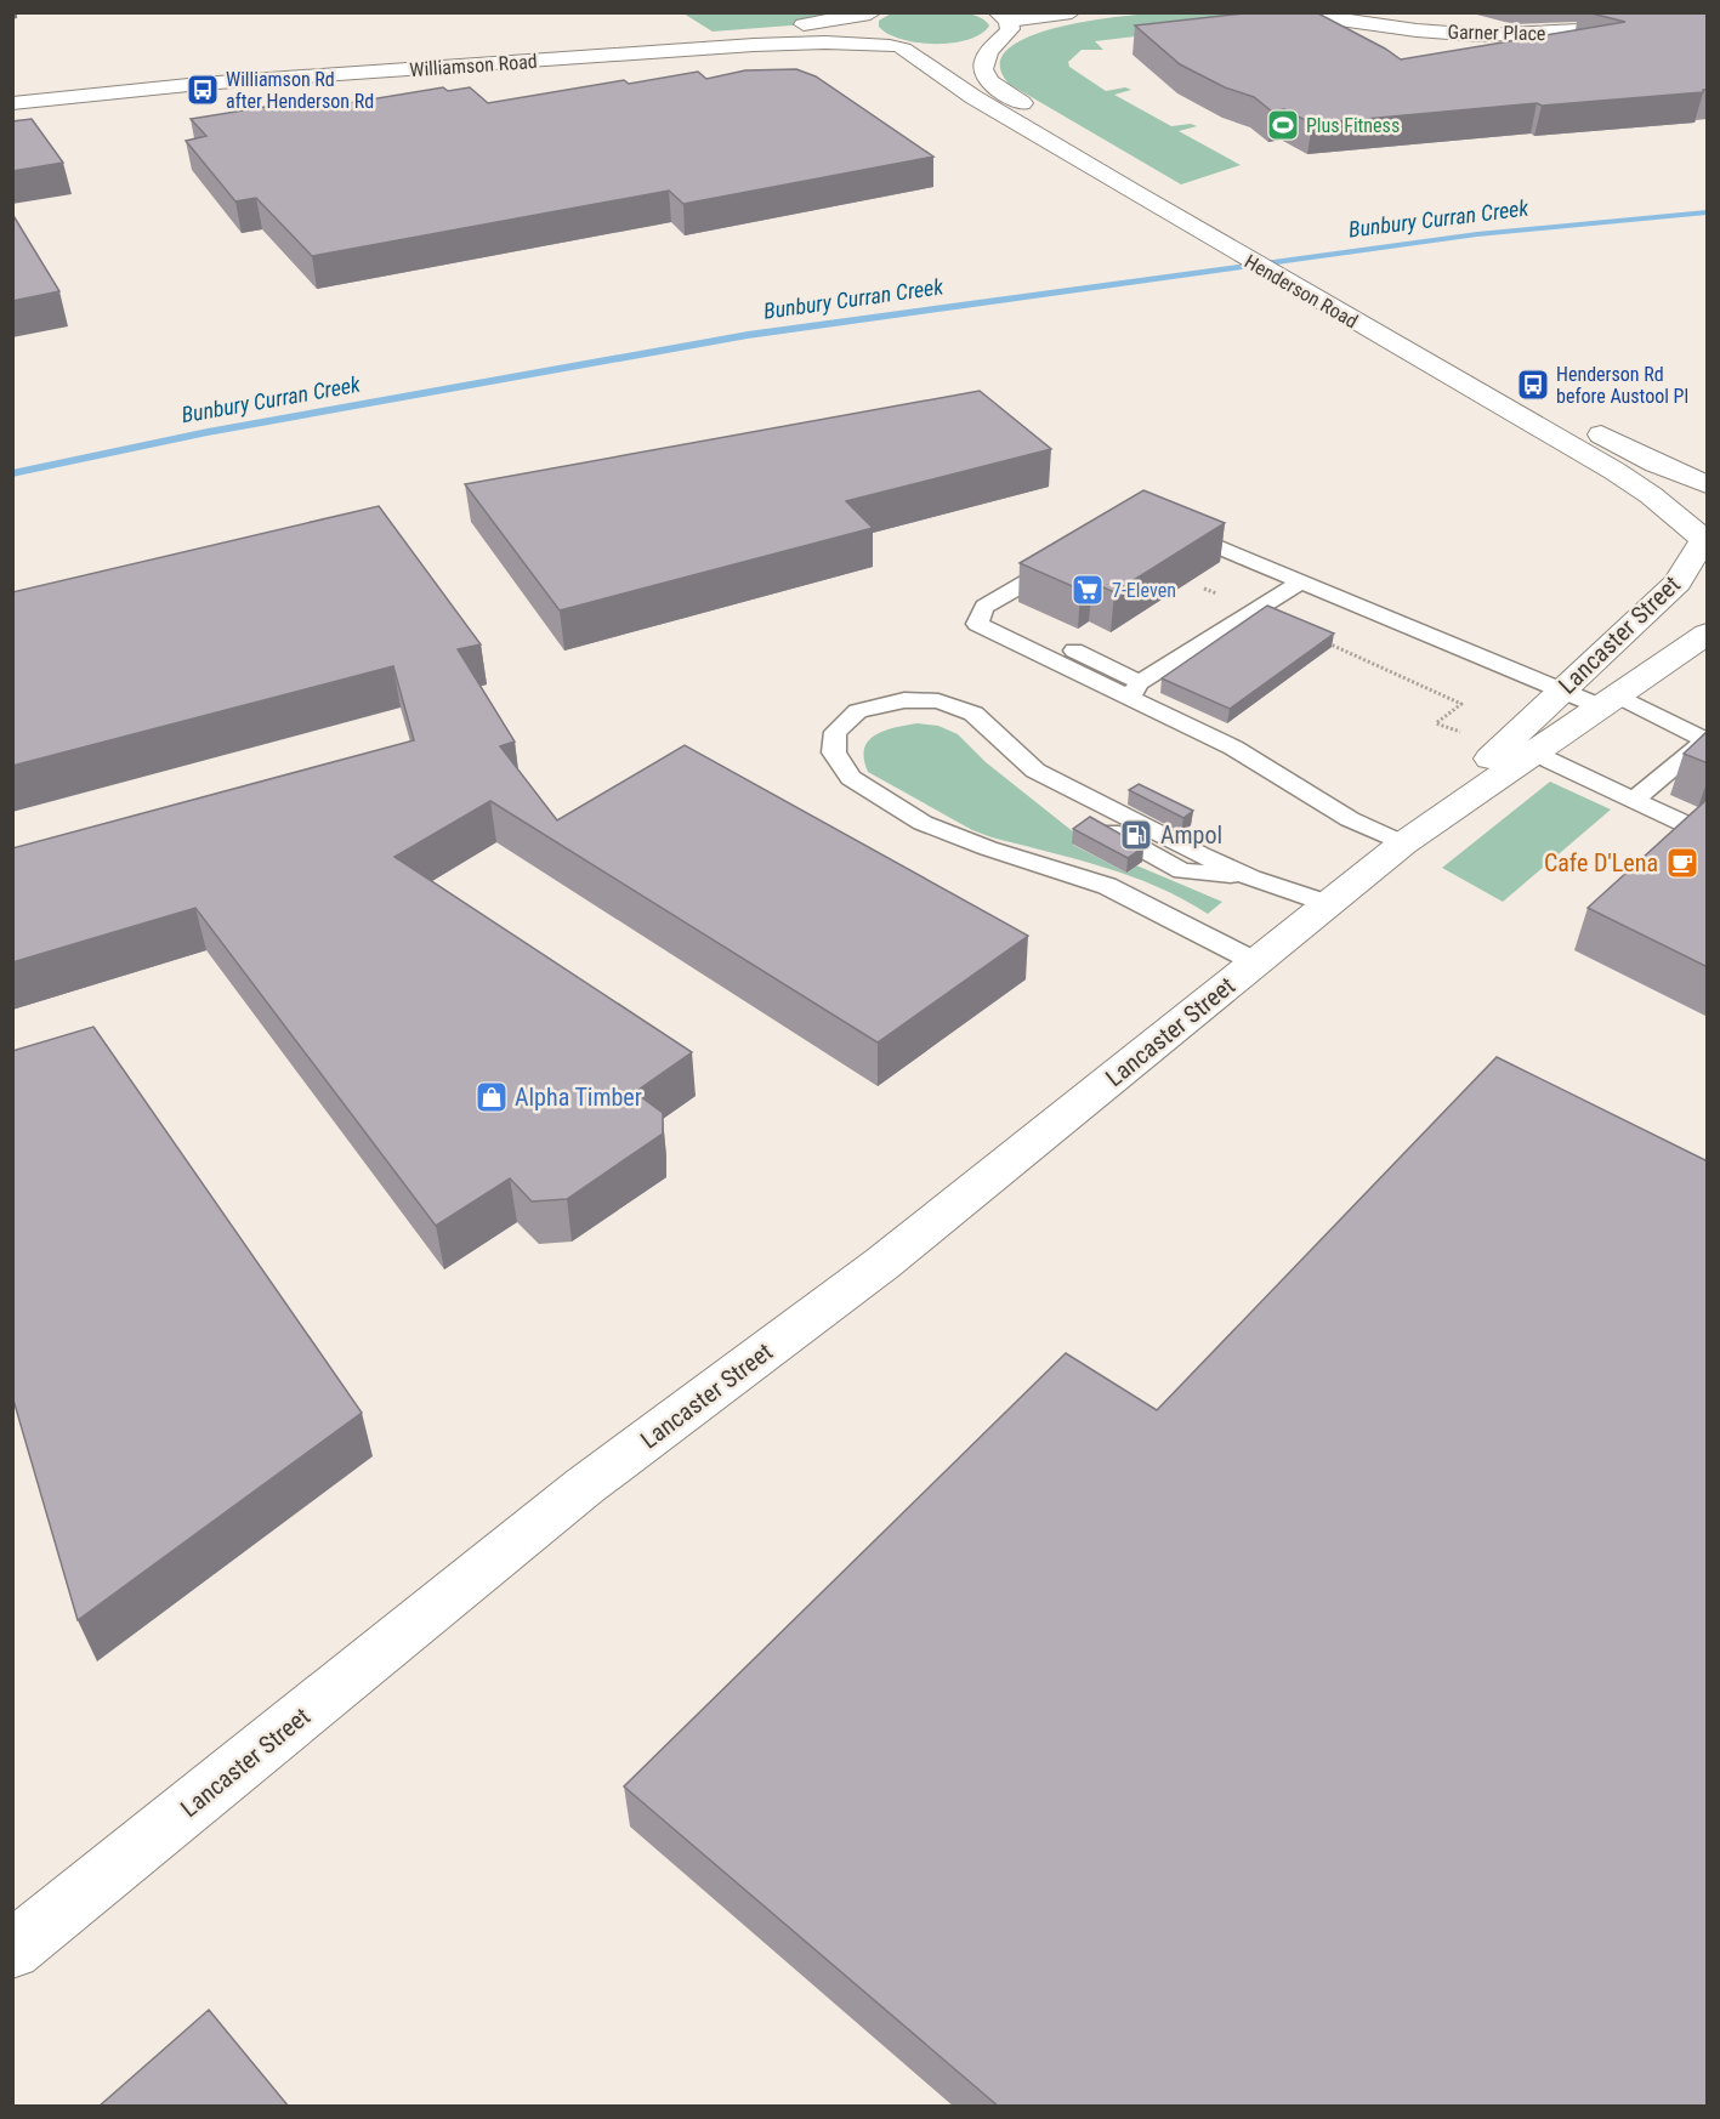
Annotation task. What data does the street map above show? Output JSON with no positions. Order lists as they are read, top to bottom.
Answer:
{
  "streets": {
    "main road": [
      "Garner Place",
      "Williamson Road",
      "Henderson Road",
      "Lancaster Street"
    ]
  },
  "crossings": [
    ["Williamson Road", "Henderson Road"],
    ["Henderson Road", "Lancaster Street"]
  ],
  "water": ["Bunbury Curran Creek"],
  "places": {
    "bus stop": ["Williamson Rd after Henderson Rd", "Henderson Rd before Austool Pl"],
    "sports": ["Plus Fitness"],
    "supermarket": ["7-Eleven"],
    "fuel station": ["Ampol"],
    "cafe": ["Cafe D'Lena"],
    "shop": ["Alpha Timber"]
  }
}
